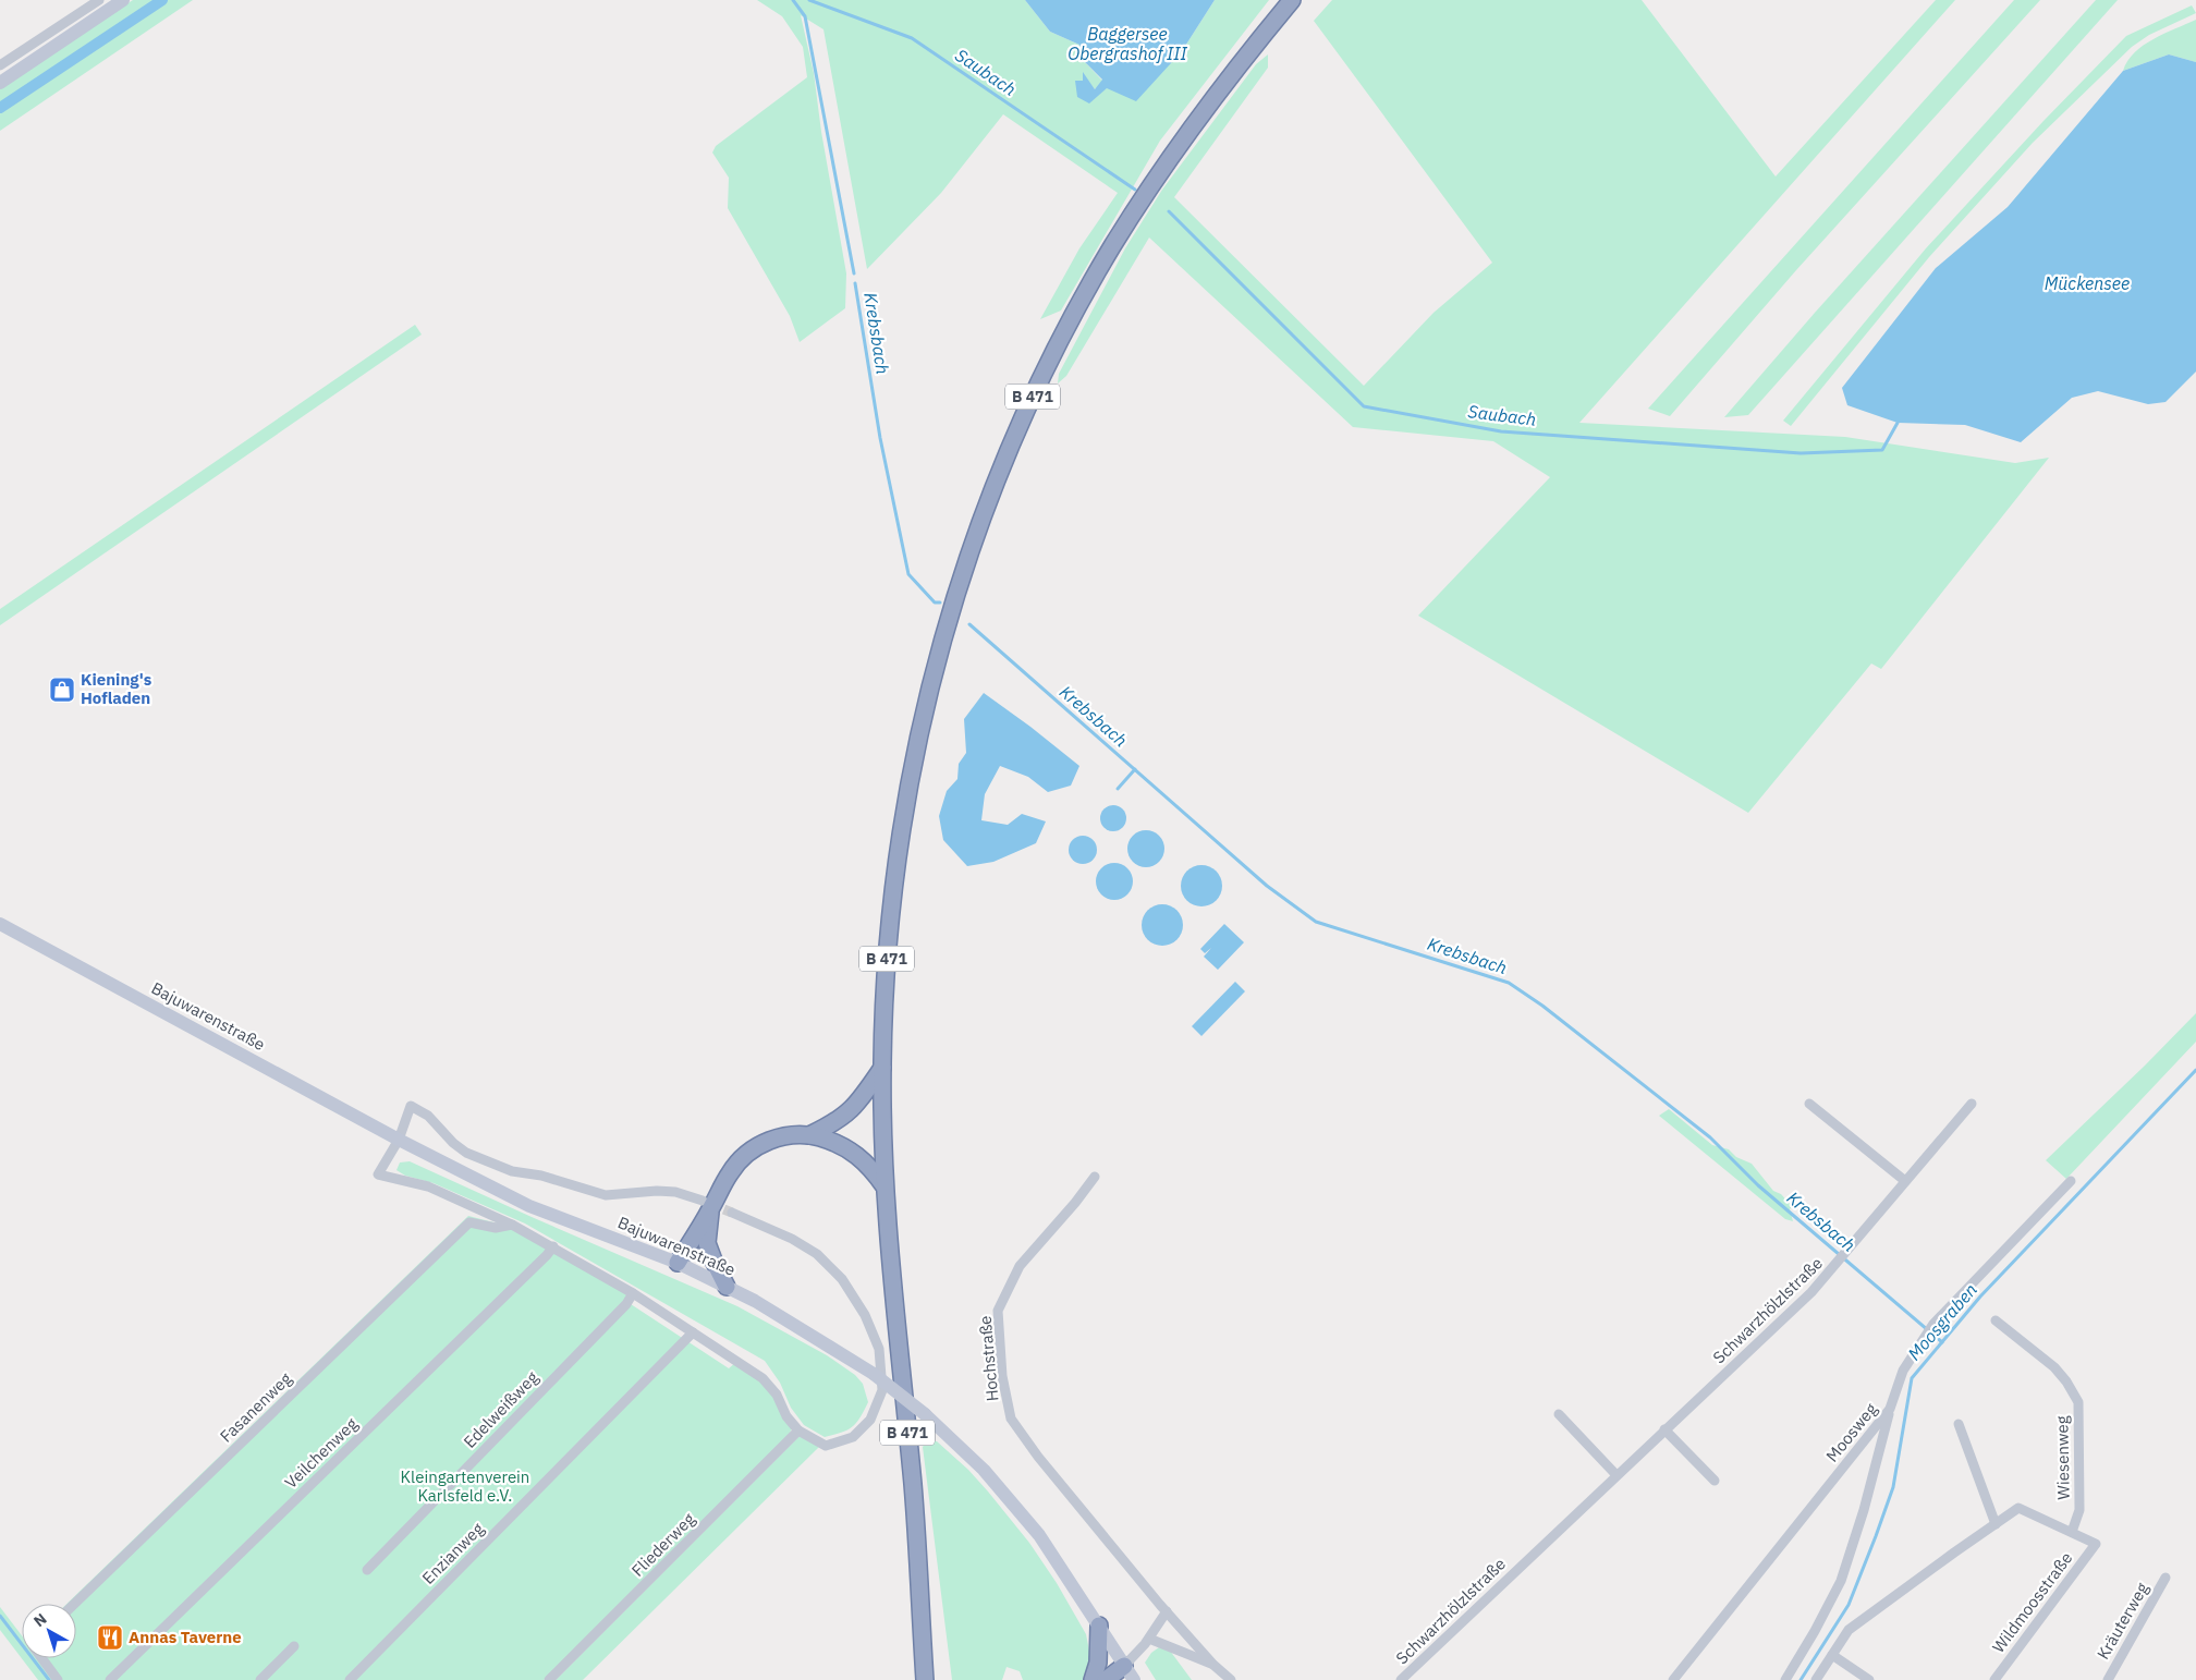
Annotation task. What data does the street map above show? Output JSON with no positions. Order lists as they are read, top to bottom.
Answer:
{
  "streets": {
    "highway": ["B 471"],
    "main road": ["Bajuwarenstraße"],
    "street": [
      "Schwarzhölzlstraße",
      "Hochstraße",
      "Fasanenweg",
      "Edelweißweg",
      "Moosweg",
      "Veilchenweg",
      "Wiesenweg",
      "Fliederweg",
      "Enzianweg",
      "Wildmoosstraße",
      "Kräuterweg"
    ]
  },
  "crossings": [
    ["Wiesenweg", "Wildmoosstraße"]
  ],
  "water": [
    "Baggersee Obergrashof III",
    "Saubach",
    "Mückensee",
    "Krebsbach",
    "Moosgraben"
  ],
  "parks": ["Kleingartenverein Karlsfeld e.V."],
  "places": {
    "shop": ["Kiening's Hofladen"],
    "restaurant": ["Annas Taverne"]
  },
  "north": "top left"
}
